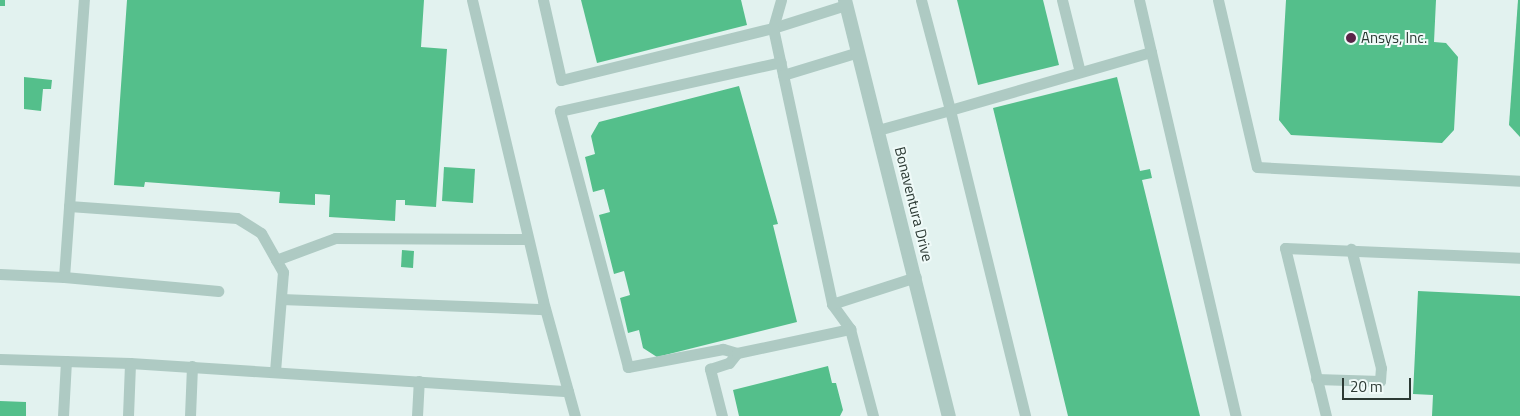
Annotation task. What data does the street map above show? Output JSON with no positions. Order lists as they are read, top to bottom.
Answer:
{
  "streets": {
    "street": ["Bonaventura Drive"]
  },
  "places": ["Ansys, Inc."],
  "scale_bar": "20 m"
}
